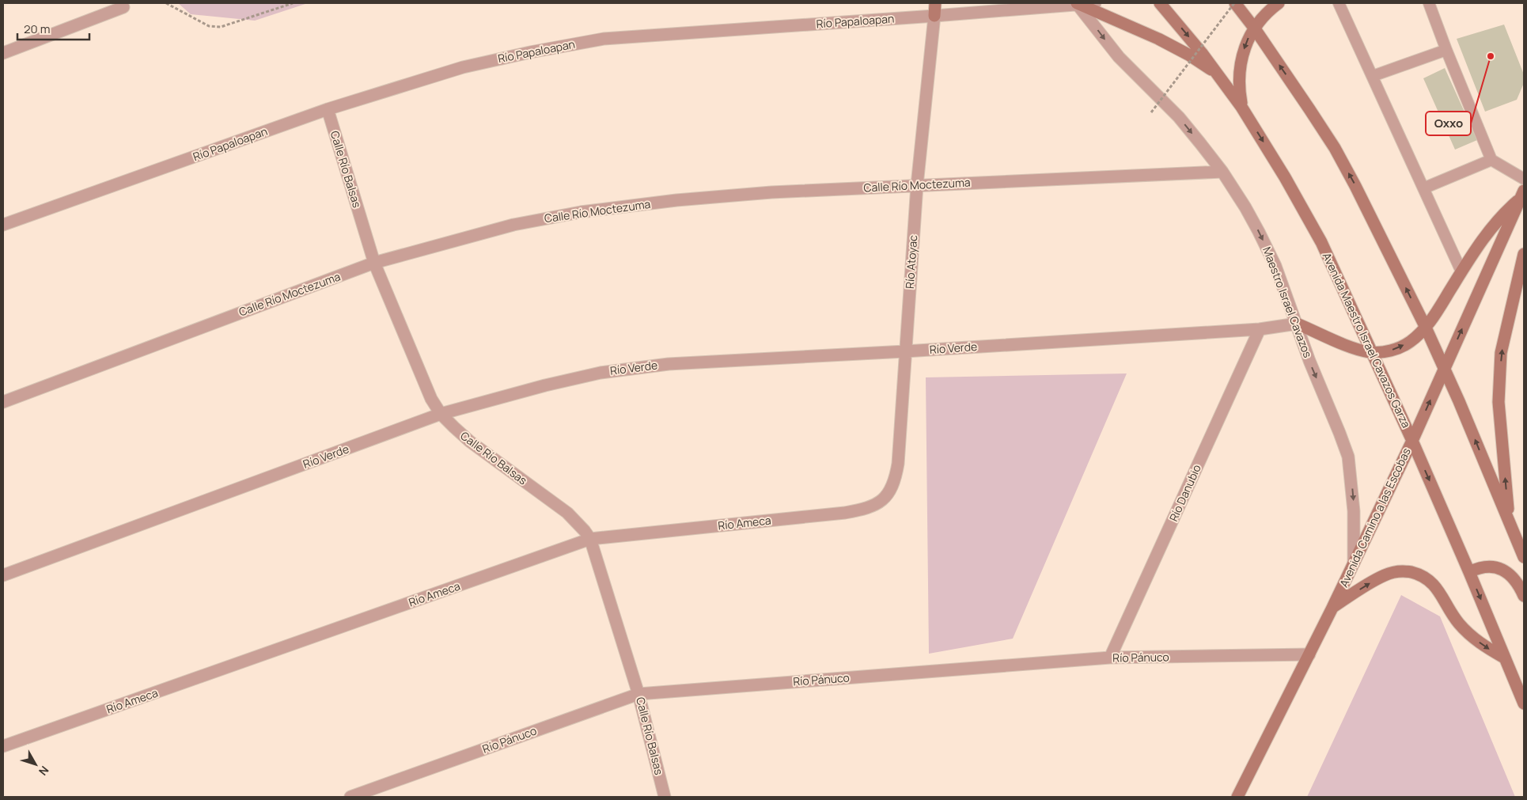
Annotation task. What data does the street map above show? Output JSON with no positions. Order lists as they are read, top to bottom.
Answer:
{
  "streets": {
    "main road": ["Avenida Maestro Israel Cavazos Garza", "Avenida Camino a las Escobas"],
    "street": [
      "Río Papaloapan",
      "Calle Río Balsas",
      "Calle Río Moctezuma",
      "Río Atoyac",
      "Maestro Israel Cavazos",
      "Río Verde",
      "Río Danubio",
      "Río Ameca",
      "Río Pánuco"
    ]
  },
  "crossings": [
    ["Río Papaloapan", "Calle Río Balsas"],
    ["Río Papaloapan", "Río Atoyac"],
    ["Río Papaloapan", "Maestro Israel Cavazos"],
    ["Calle Río Balsas", "Calle Río Moctezuma"],
    ["Calle Río Balsas", "Río Verde"],
    ["Calle Río Balsas", "Río Ameca"],
    ["Calle Río Balsas", "Río Pánuco"],
    ["Calle Río Moctezuma", "Río Atoyac"],
    ["Calle Río Moctezuma", "Maestro Israel Cavazos"],
    ["Río Atoyac", "Río Verde"],
    ["Río Atoyac", "Río Ameca"],
    ["Maestro Israel Cavazos", "Río Verde"],
    ["Maestro Israel Cavazos", "Avenida Camino a las Escobas"],
    ["Avenida Maestro Israel Cavazos Garza", "Avenida Camino a las Escobas"],
    ["Río Verde", "Río Danubio"],
    ["Río Danubio", "Río Pánuco"],
    ["Avenida Camino a las Escobas", "Río Pánuco"]
  ],
  "one_way": ["Maestro Israel Cavazos"],
  "places": ["Oxxo"],
  "scale_bar": "20 m",
  "north": "bottom right"
}
